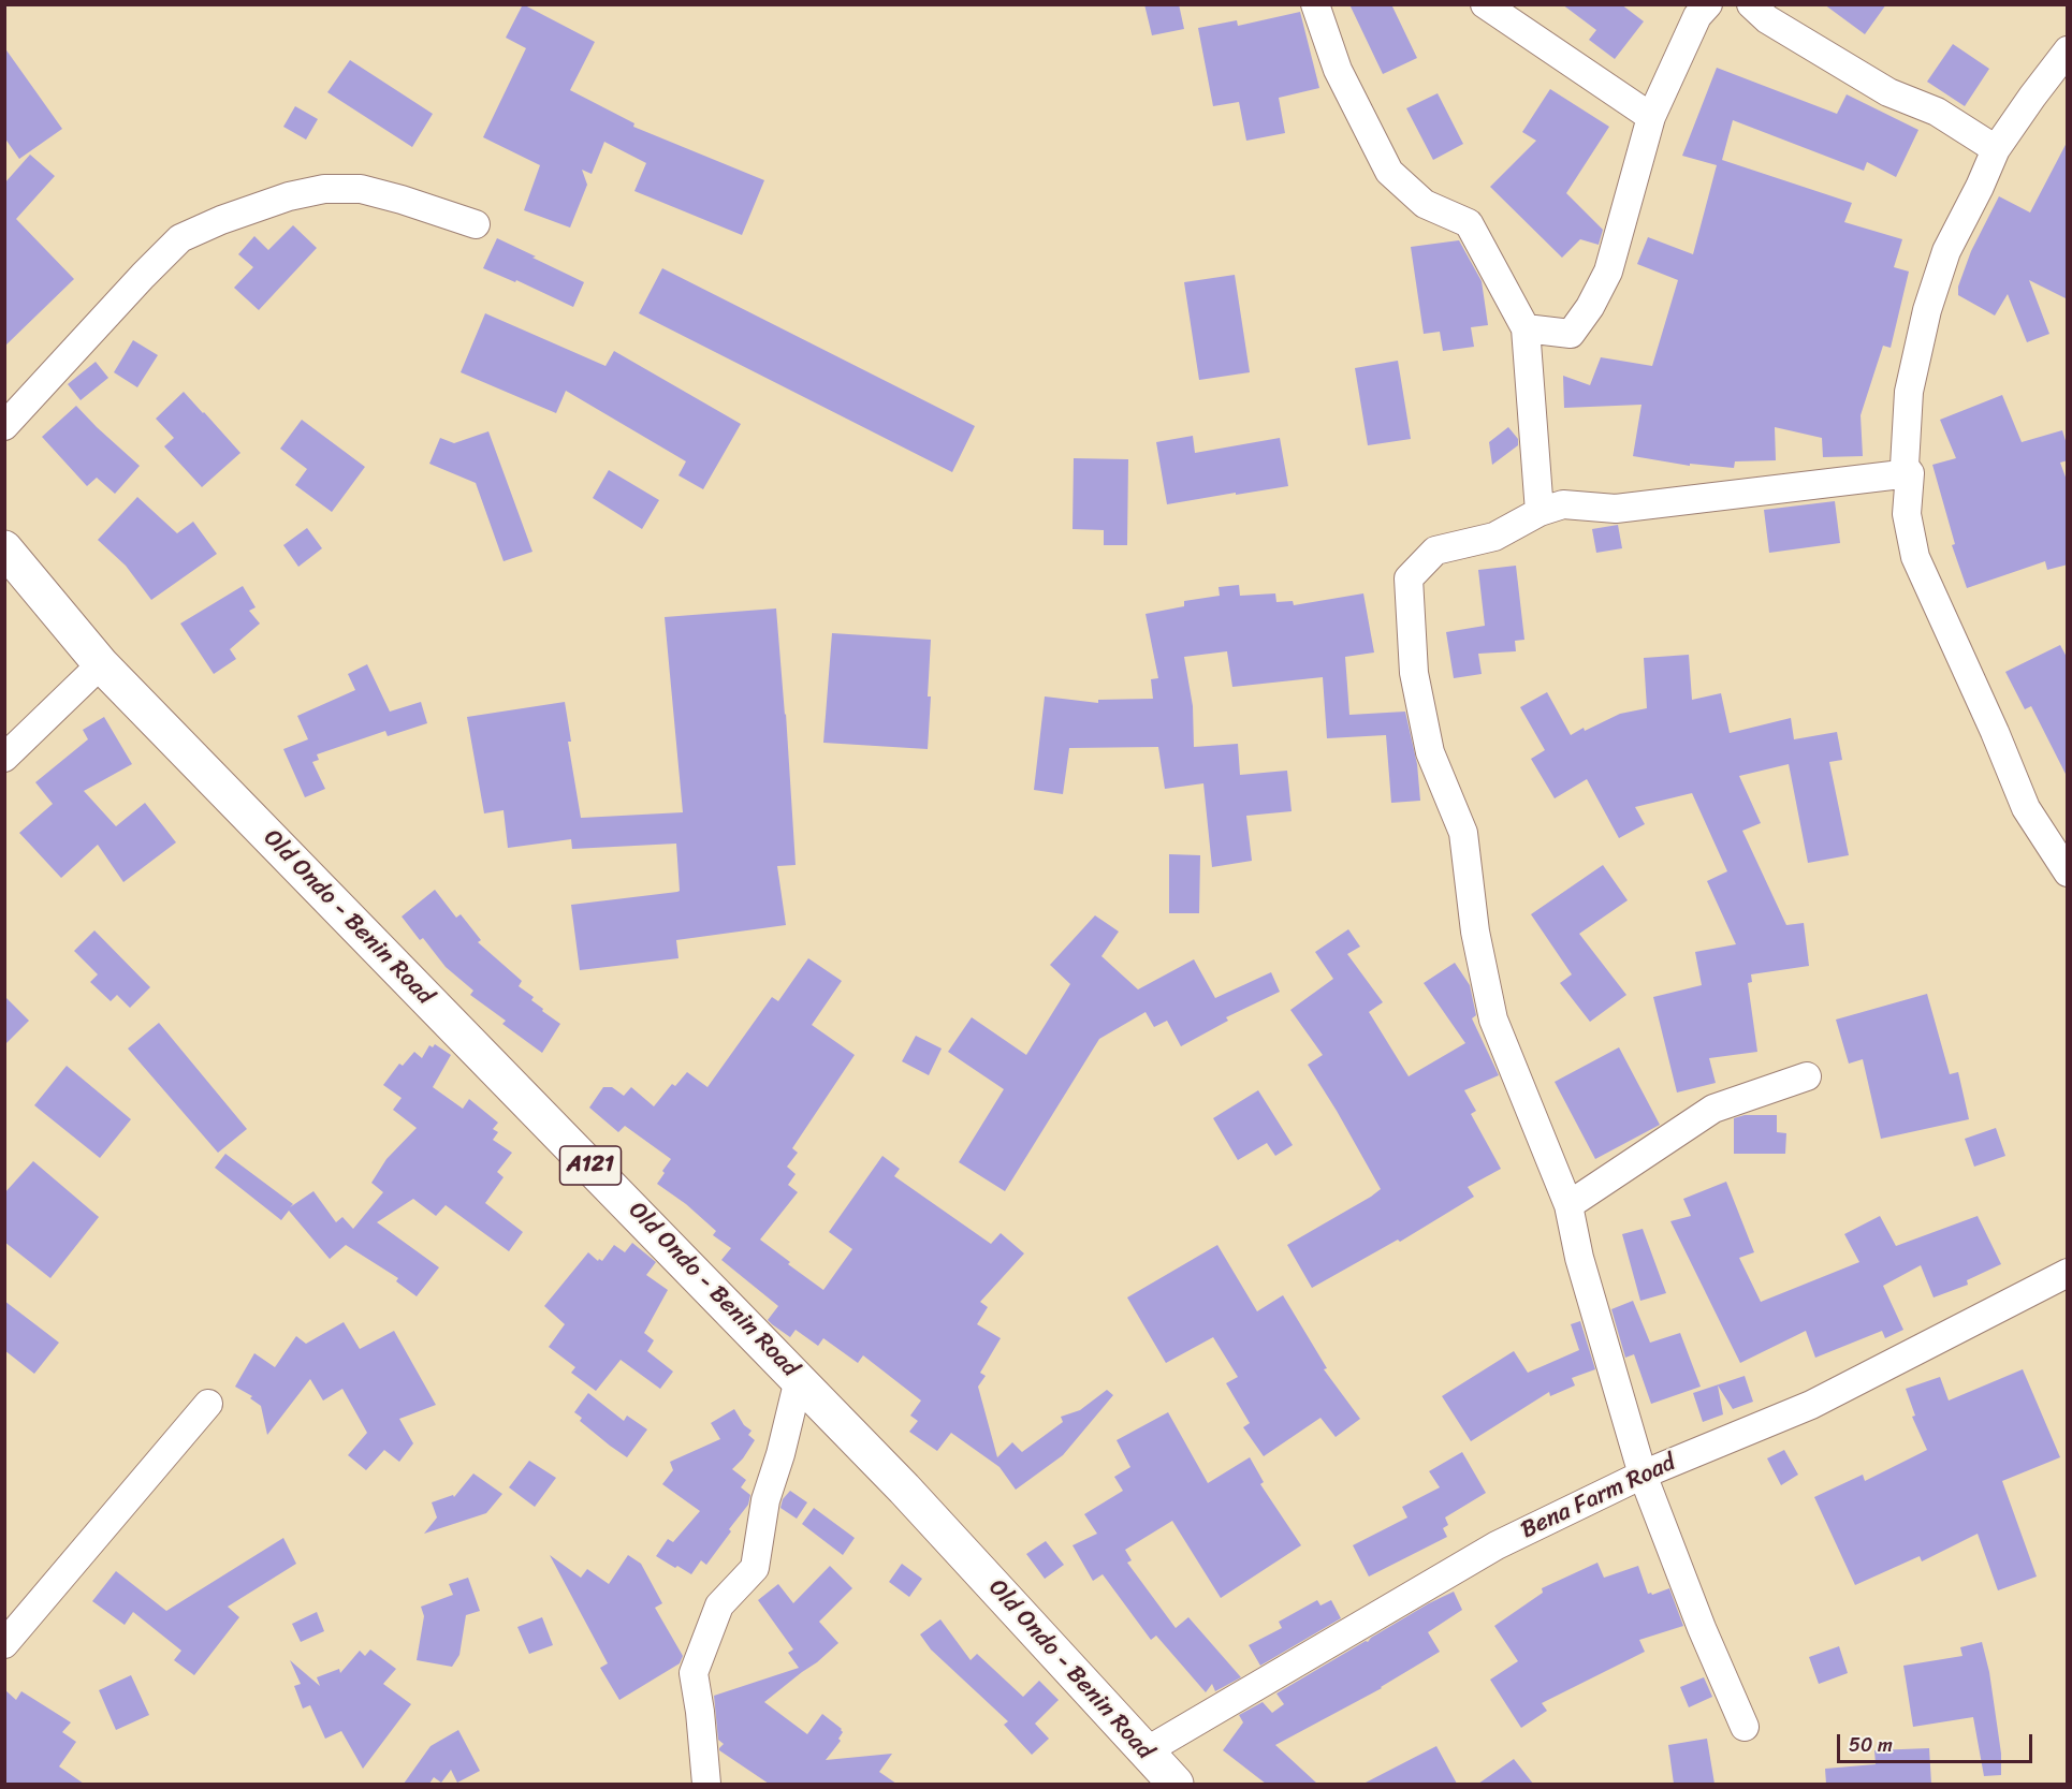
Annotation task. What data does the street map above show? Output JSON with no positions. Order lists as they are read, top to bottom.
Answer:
{
  "streets": {
    "main road": ["Old Ondo - Benin Road", "A121"],
    "street": ["Bena Farm Road"]
  },
  "crossings": [
    ["Old Ondo - Benin Road", "Bena Farm Road"]
  ],
  "scale_bar": "50 m"
}
